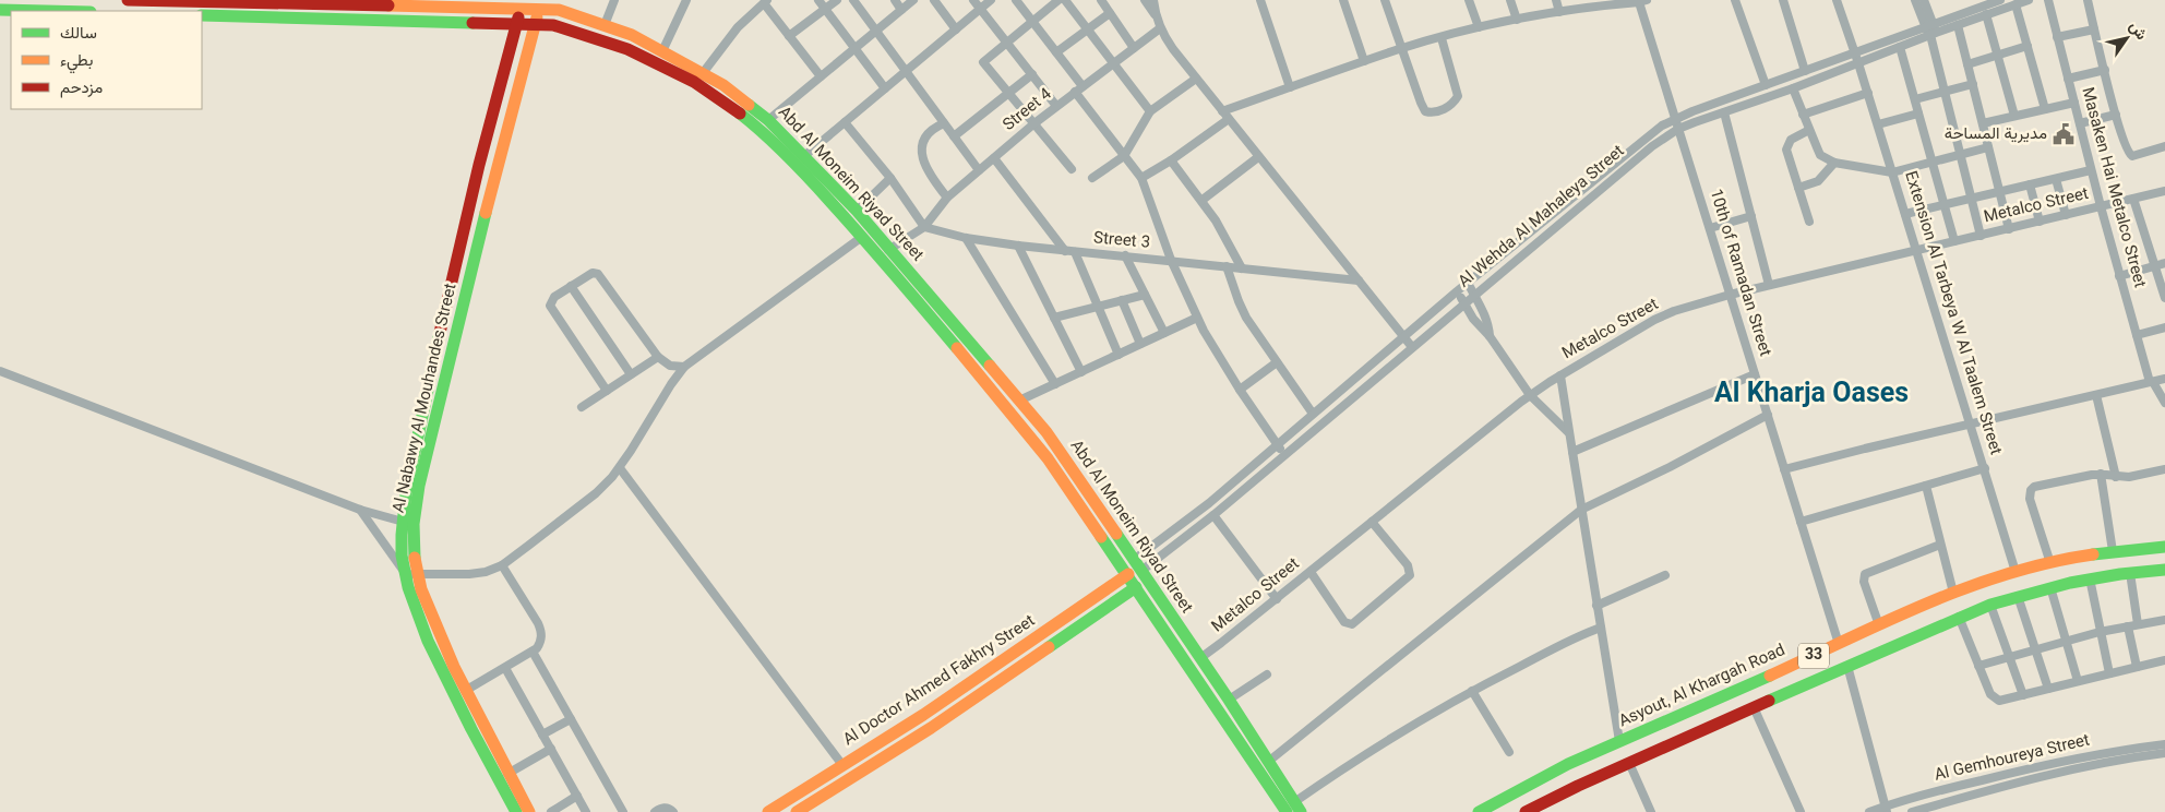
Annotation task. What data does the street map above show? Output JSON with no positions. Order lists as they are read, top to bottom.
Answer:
{
  "streets": {
    "main road": [
      "Abd Al Moneim Riyad Street",
      "Al Nabawy Al Mouhandes Street",
      "33",
      "Al Doctor Ahmed Fakhry Street",
      "Asyout, Al Khargah Road"
    ],
    "street": [
      "Street 4",
      "Masaken Hai Metalco Street",
      "Metalco Street",
      "Al Wehda Al Mahaleya Street",
      "Street 3",
      "10th of Ramadan Street",
      "Extension Al Tarbeya W Al Taalem Street",
      "Al Gemhoureya Street"
    ]
  },
  "crossings": [
    ["Street 4", "Street 3"],
    ["Abd Al Moneim Riyad Street", "Metalco Street"],
    ["Abd Al Moneim Riyad Street", "Al Wehda Al Mahaleya Street"],
    ["Abd Al Moneim Riyad Street", "Al Nabawy Al Mouhandes Street"],
    ["Abd Al Moneim Riyad Street", "Al Doctor Ahmed Fakhry Street"],
    ["Masaken Hai Metalco Street", "Metalco Street"],
    ["Metalco Street", "10th of Ramadan Street"],
    ["Metalco Street", "Extension Al Tarbeya W Al Taalem Street"],
    ["Al Wehda Al Mahaleya Street", "10th of Ramadan Street"],
    ["Al Wehda Al Mahaleya Street", "Extension Al Tarbeya W Al Taalem Street"],
    ["10th of Ramadan Street", "Asyout, Al Khargah Road"],
    ["Extension Al Tarbeya W Al Taalem Street", "Asyout, Al Khargah Road"]
  ],
  "districts": ["Al Kharja Oases"],
  "places": {
    "public building": ["مديرية المساحة"]
  },
  "legend": ["سالك", "بطيء", "مزدحم"],
  "north": "top right"
}
